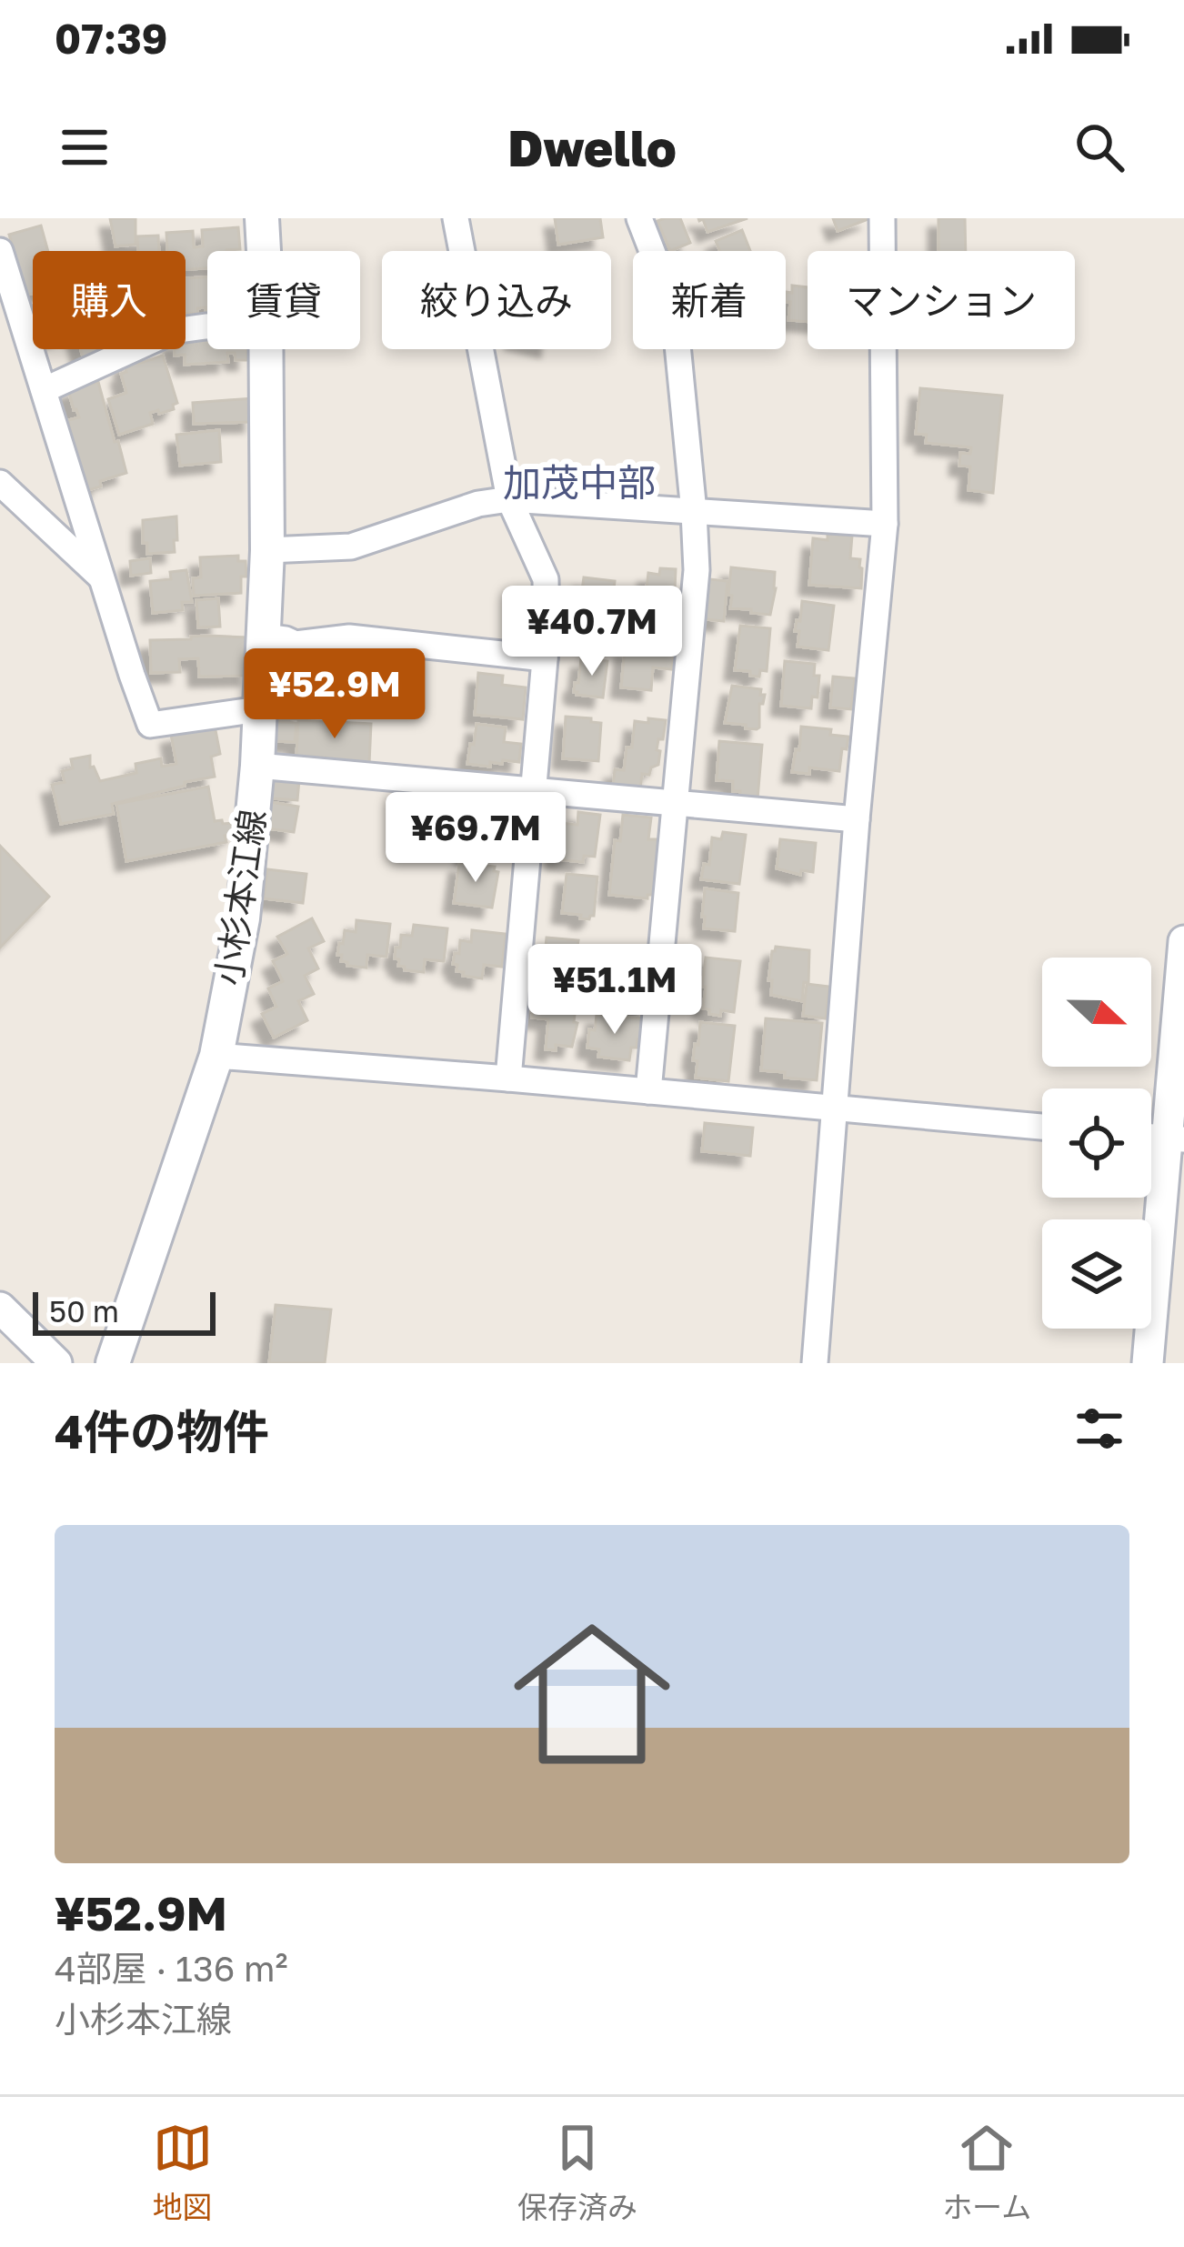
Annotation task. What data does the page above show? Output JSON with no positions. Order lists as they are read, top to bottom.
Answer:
{
  "streets": {
    "main road": ["小杉本江線"]
  },
  "districts": ["加茂中部"],
  "scale_bar": "50 m",
  "north": "right",
  "page": {
    "status": "07:39",
    "header": "Dwello",
    "chip": [
      "購入",
      "賃貸",
      "絞り込み",
      "新着",
      "マンション"
    ],
    "price": [
      "¥40.7M",
      "¥52.9M",
      "¥69.7M",
      "¥51.1M"
    ],
    "scale": "50 m",
    "heading": "4件の物件",
    "list": [
      {
        "name": "¥52.9M",
        "note": "4部屋 · 136 m² · 小杉本江線"
      }
    ],
    "tabs": ["地図", "保存済み", "ホーム"]
  }
}
